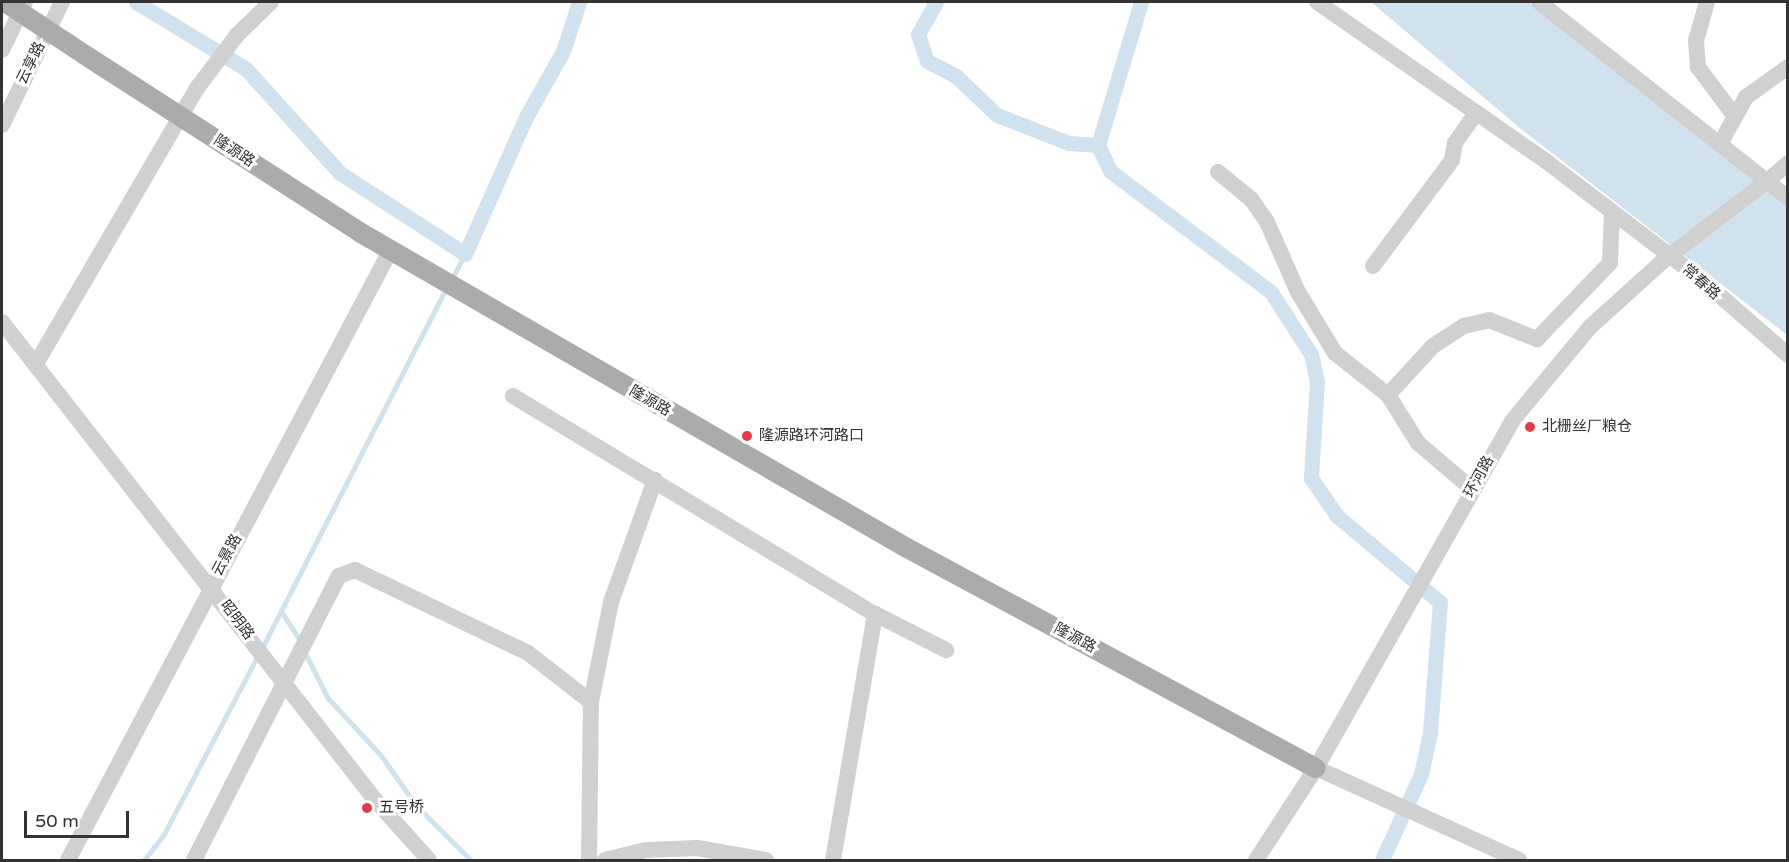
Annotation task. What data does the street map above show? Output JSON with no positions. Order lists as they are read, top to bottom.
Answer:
{
  "streets": {
    "main road": ["隆源路"],
    "street": [
      "云享路",
      "常春路",
      "环河路",
      "云景路",
      "昭明路"
    ]
  },
  "crossings": [
    ["云享路", "隆源路"],
    ["隆源路", "环河路"],
    ["隆源路", "云景路"],
    ["云景路", "昭明路"]
  ],
  "places": ["北栅丝厂粮仓", "隆源路环河路口", "五号桥"],
  "scale_bar": "50 m"
}
